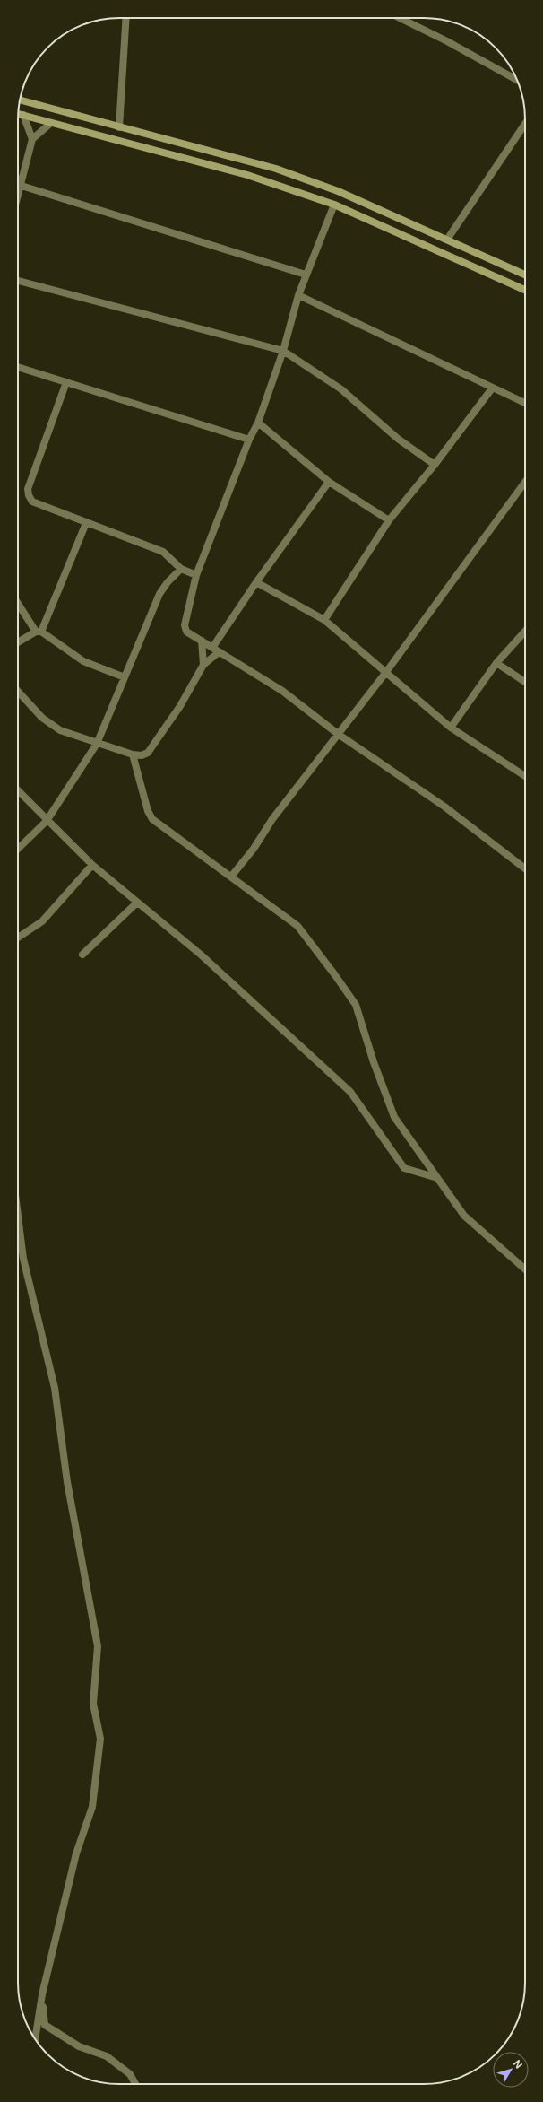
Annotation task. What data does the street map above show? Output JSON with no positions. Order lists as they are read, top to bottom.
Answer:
{
  "north": "top right"
}
